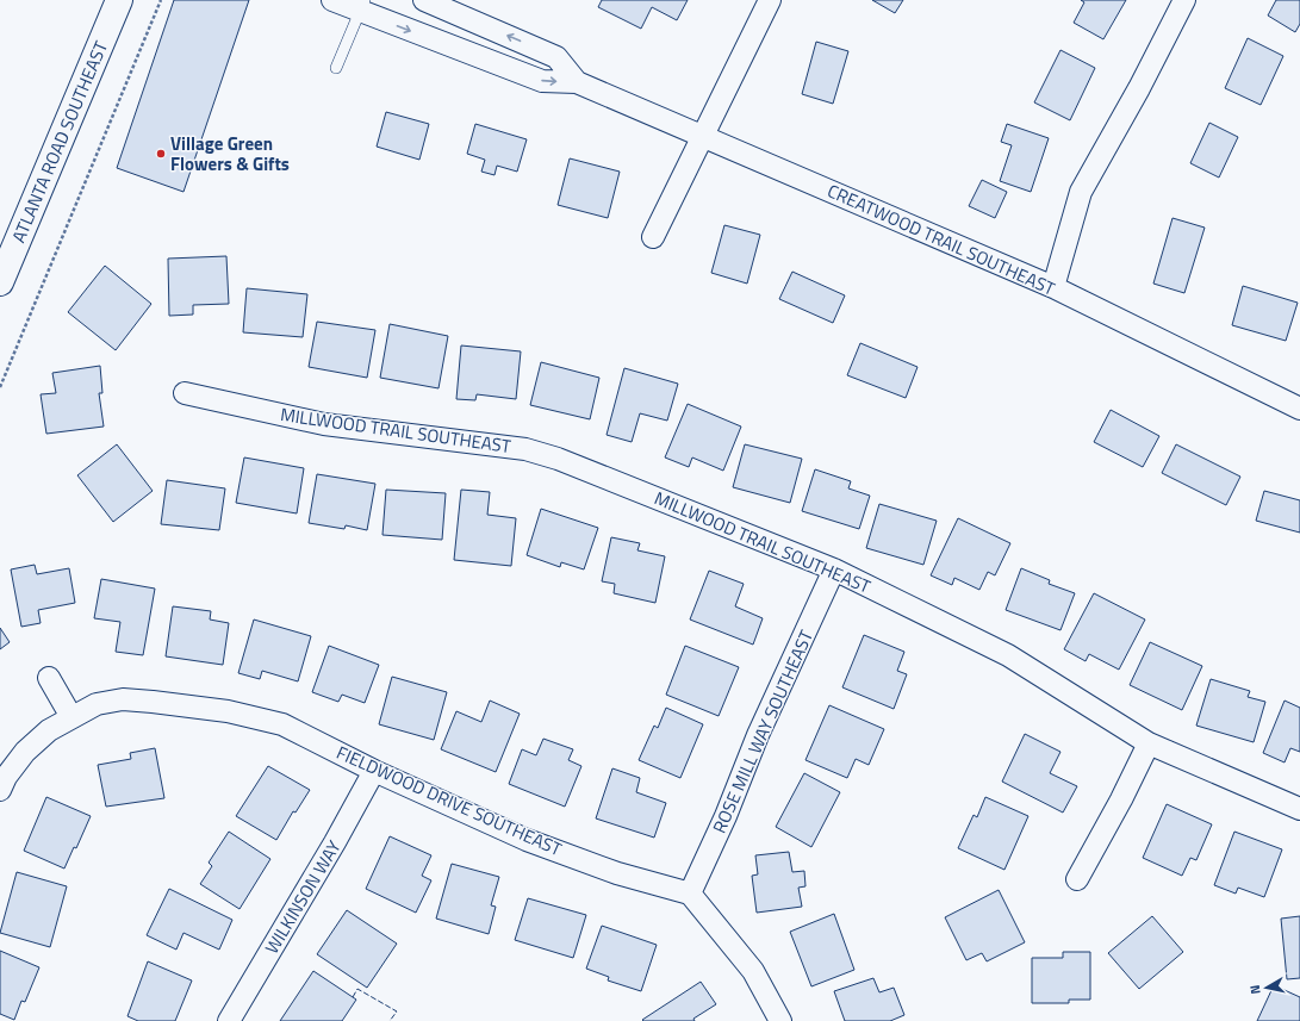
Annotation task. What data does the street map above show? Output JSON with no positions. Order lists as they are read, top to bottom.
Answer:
{
  "streets": {
    "main road": ["ATLANTA ROAD SOUTHEAST"],
    "street": [
      "CREATWOOD TRAIL SOUTHEAST",
      "MILLWOOD TRAIL SOUTHEAST",
      "ROSE MILL WAY SOUTHEAST",
      "FIELDWOOD DRIVE SOUTHEAST",
      "WILKINSON WAY"
    ]
  },
  "crossings": [
    ["MILLWOOD TRAIL SOUTHEAST", "ROSE MILL WAY SOUTHEAST"],
    ["ROSE MILL WAY SOUTHEAST", "FIELDWOOD DRIVE SOUTHEAST"],
    ["FIELDWOOD DRIVE SOUTHEAST", "WILKINSON WAY"]
  ],
  "places": ["Village Green Flowers & Gifts"],
  "north": "left"
}
